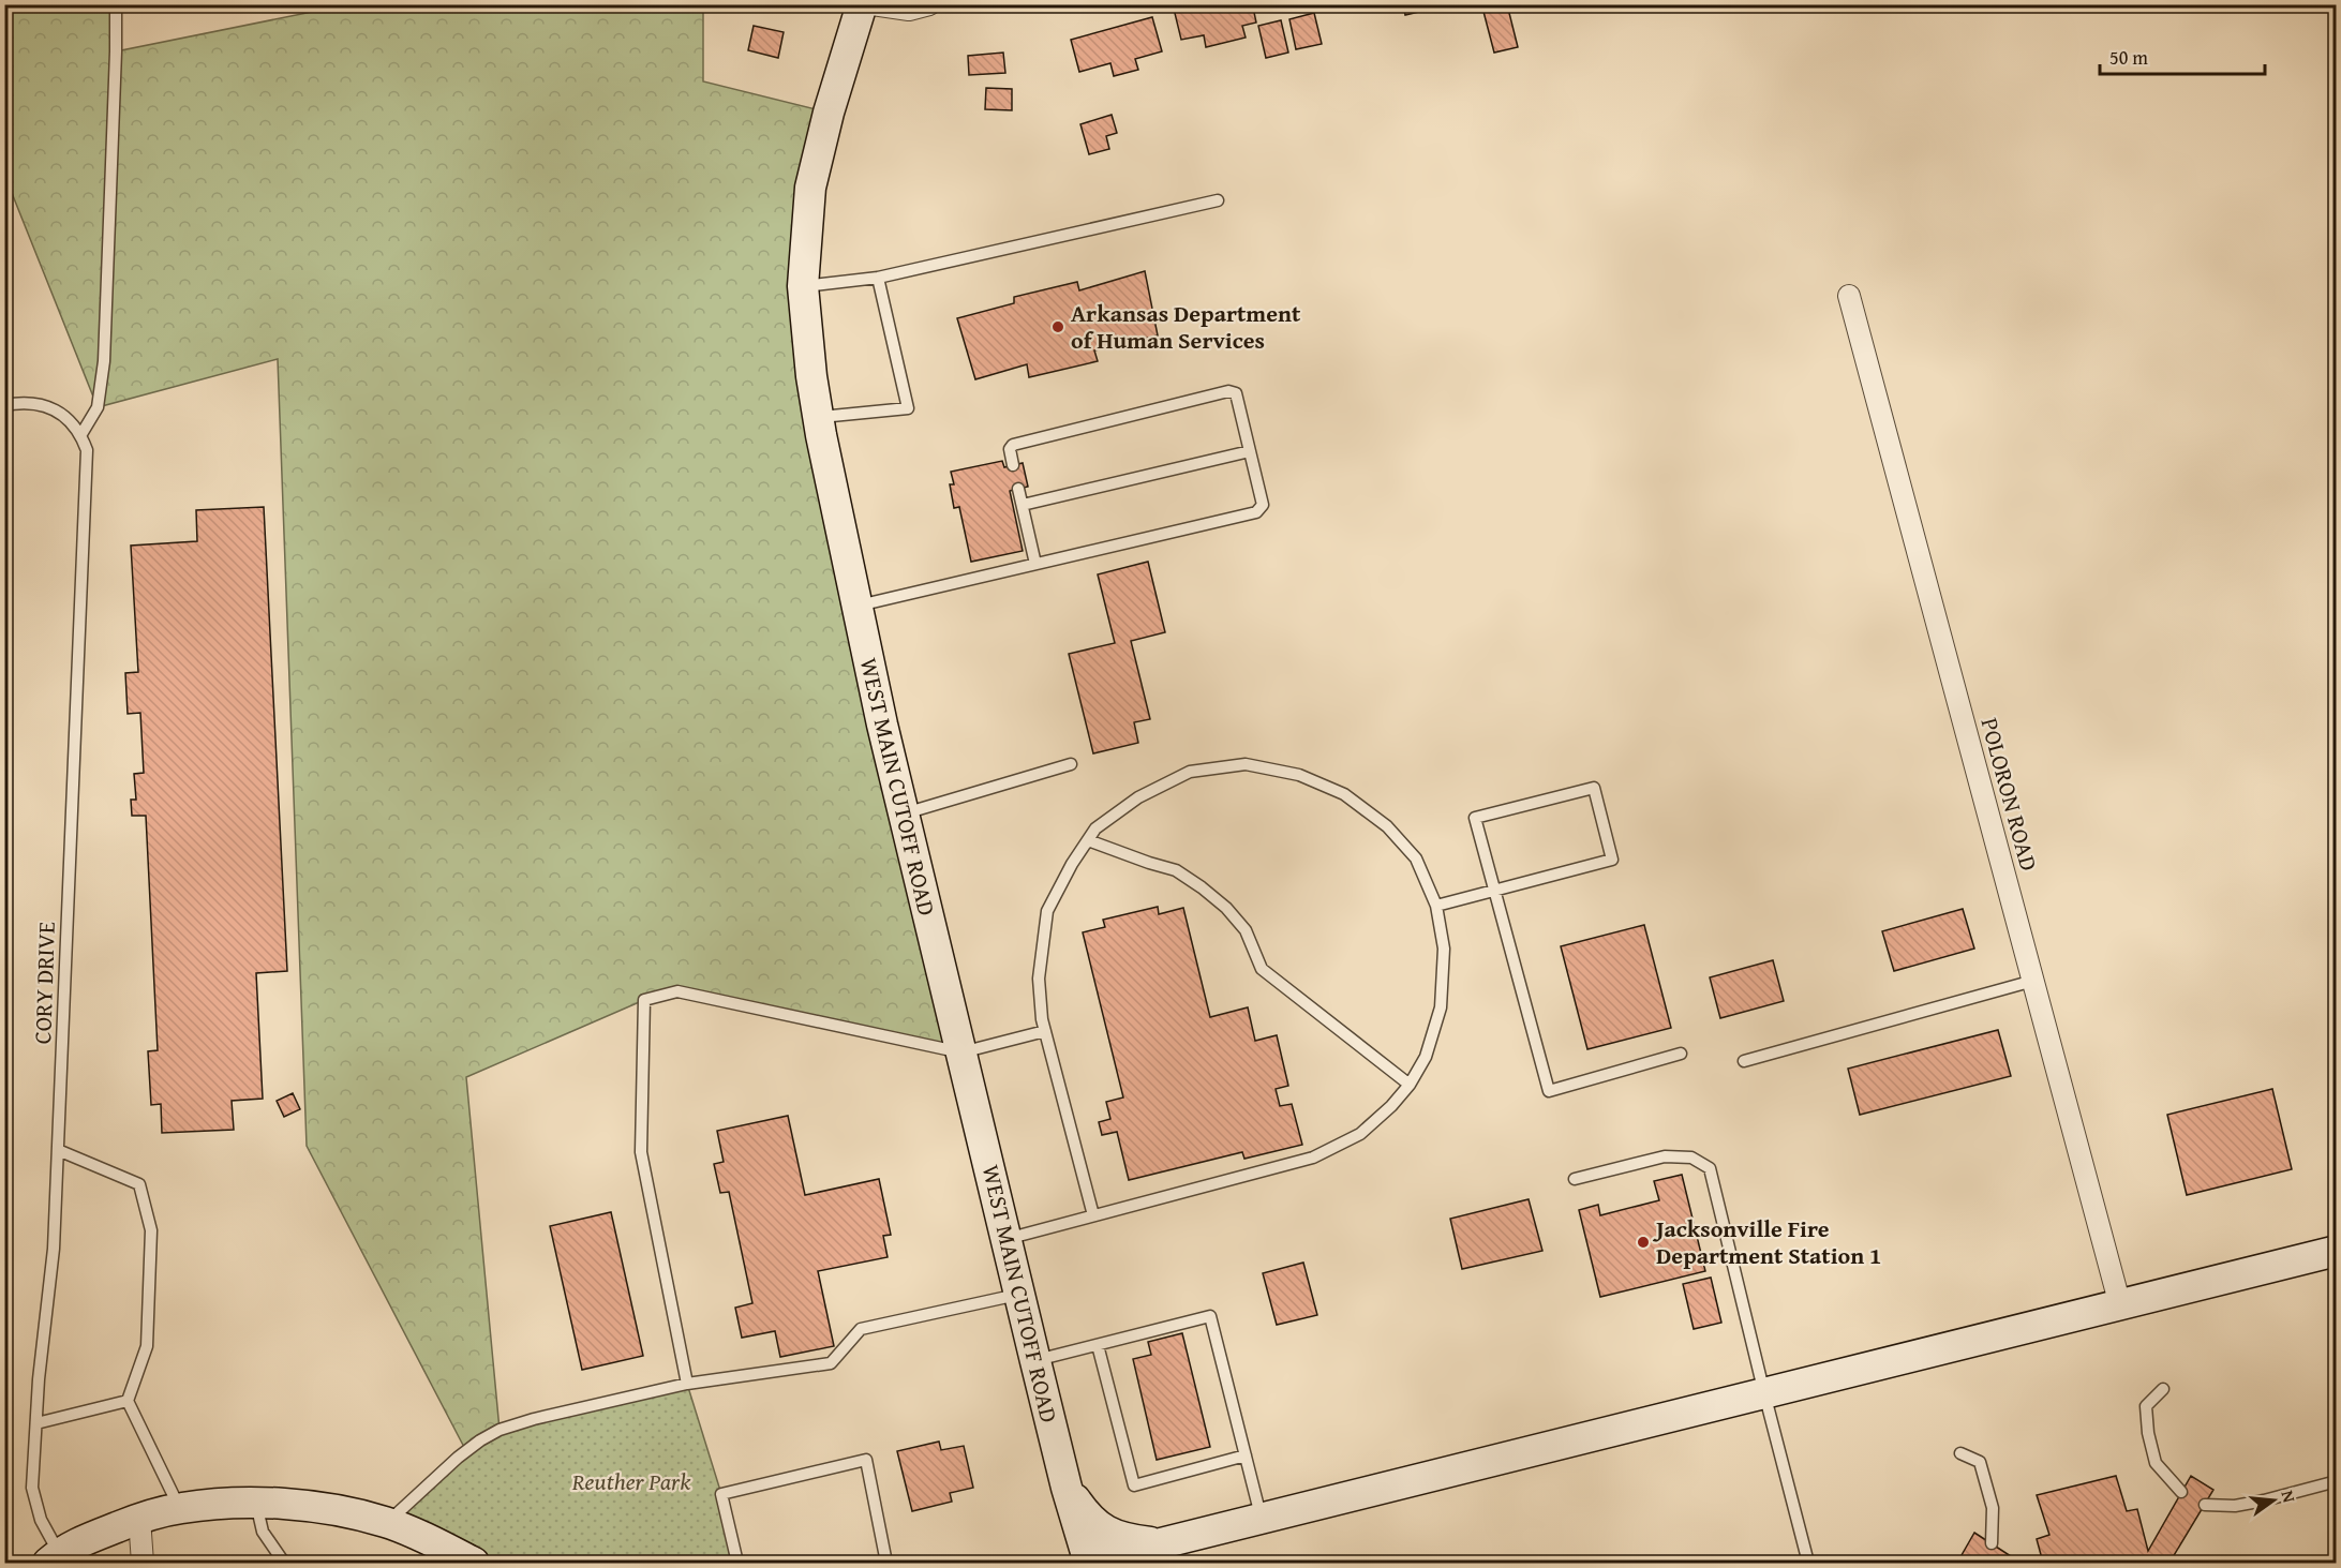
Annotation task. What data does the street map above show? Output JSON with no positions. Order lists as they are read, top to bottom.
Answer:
{
  "streets": {
    "street": ["WEST MAIN CUTOFF ROAD", "POLORON ROAD"],
    "lane": ["CORY DRIVE"]
  },
  "parks": ["Reuther Park"],
  "places": ["Arkansas Department of Human Services", "Jacksonville Fire Department Station 1"],
  "scale_bar": "50 m",
  "north": "right"
}
